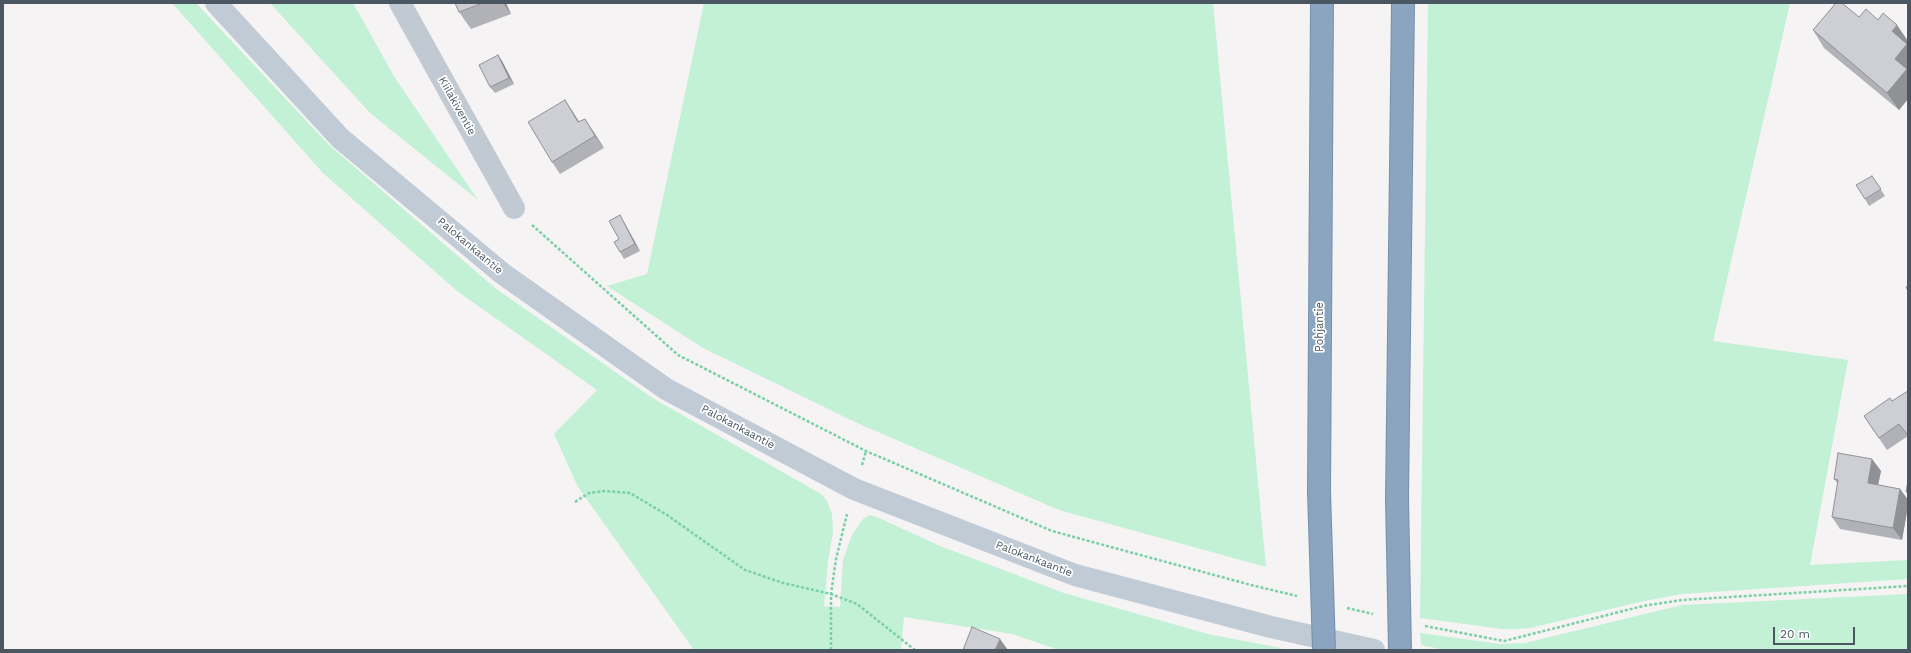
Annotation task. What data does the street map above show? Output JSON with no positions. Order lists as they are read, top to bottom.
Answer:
{
  "streets": {
    "highway": ["Pohjantie"],
    "main road": ["Palokankaantie"],
    "street": ["Kiilakiventie"]
  },
  "scale_bar": "20 m"
}
